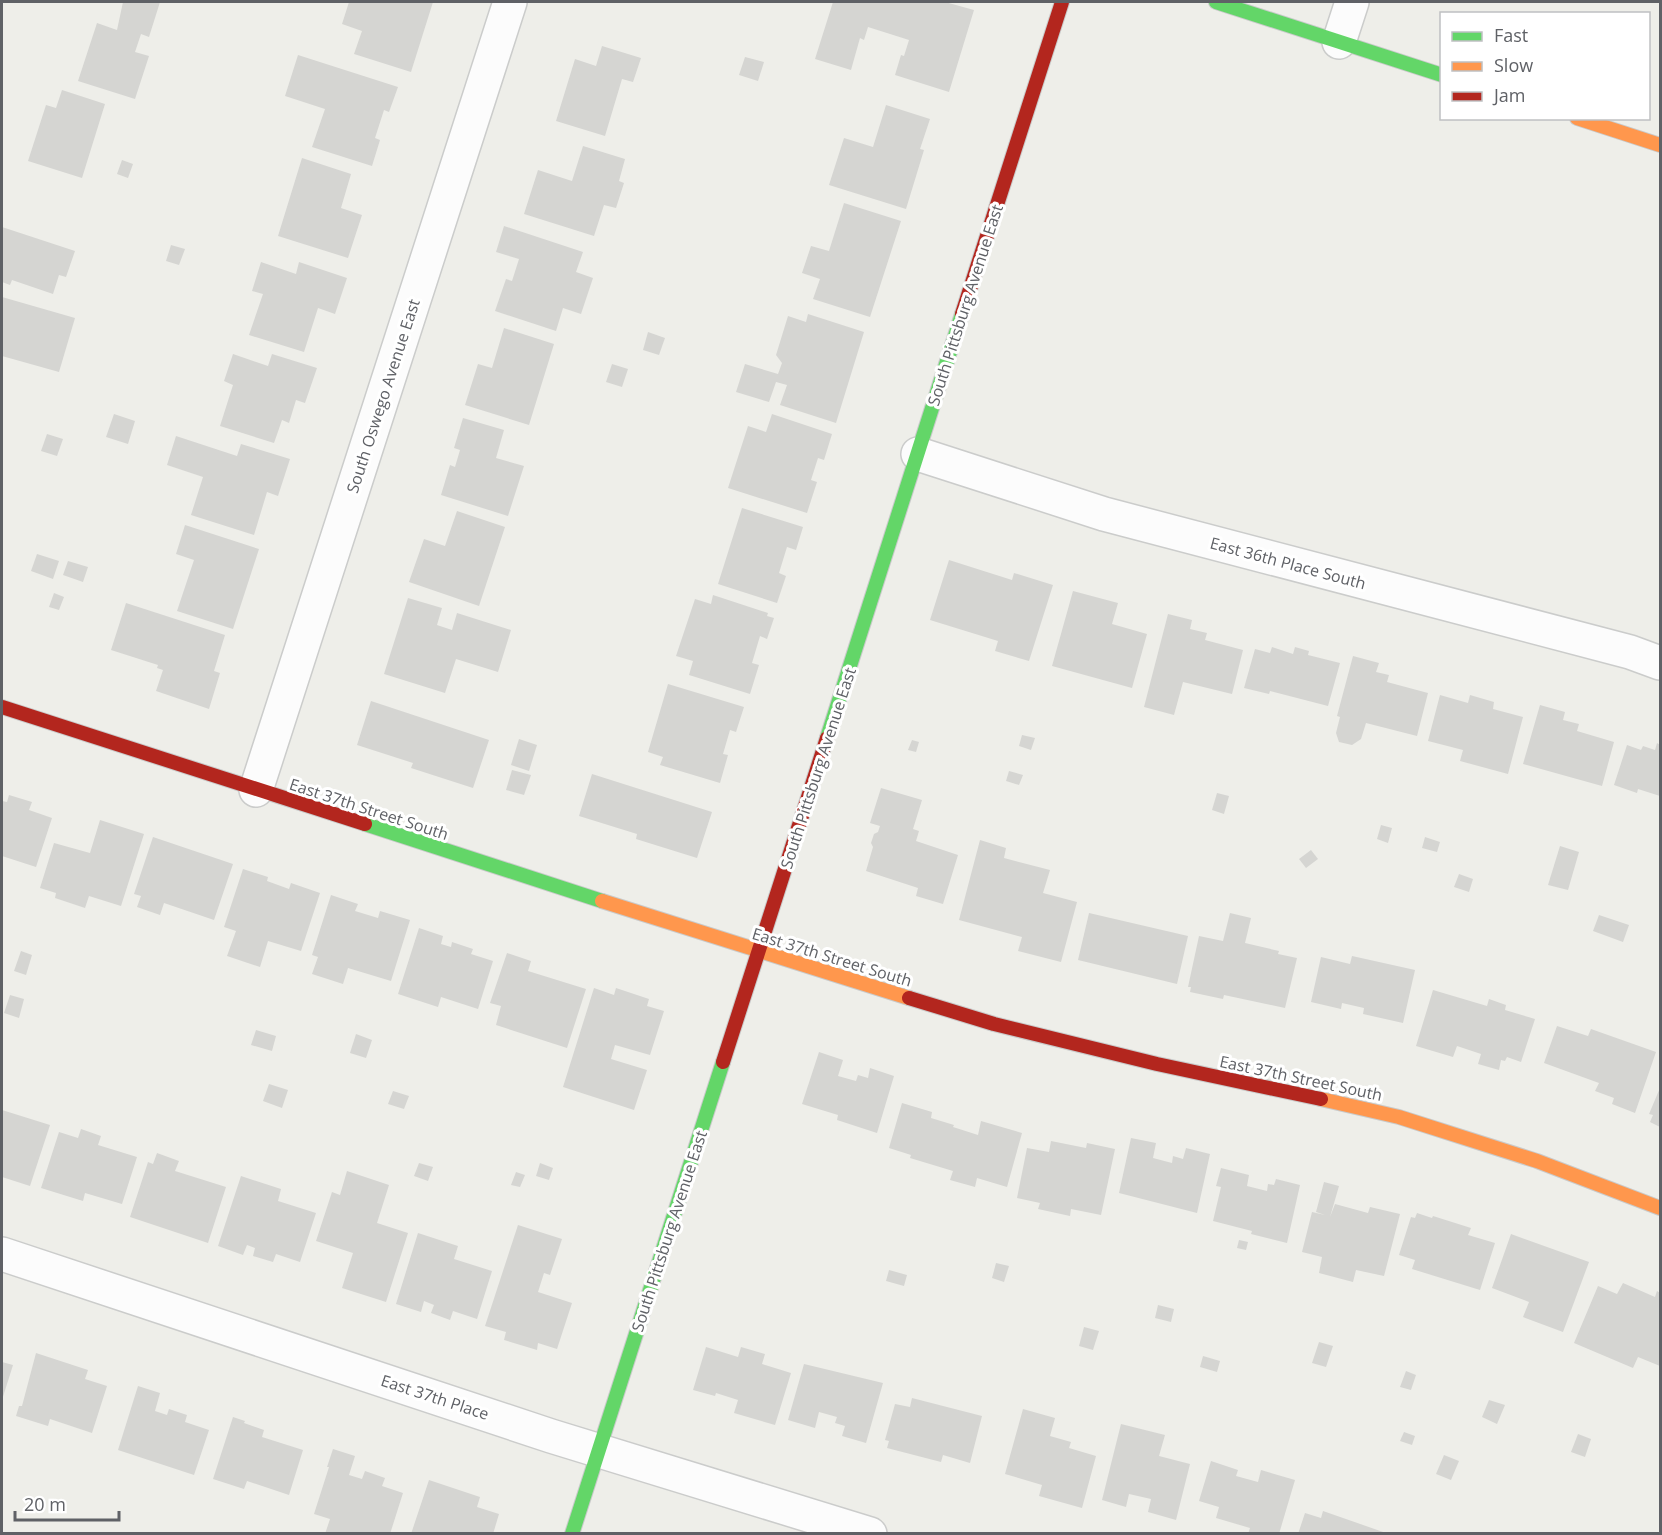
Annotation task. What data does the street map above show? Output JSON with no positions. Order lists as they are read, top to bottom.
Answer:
{
  "streets": {
    "street": [
      "South Pittsburg Avenue East",
      "South Oswego Avenue East",
      "East 36th Place South",
      "East 37th Street South",
      "East 37th Place"
    ]
  },
  "crossings": [
    ["South Pittsburg Avenue East", "East 36th Place South"],
    ["South Pittsburg Avenue East", "East 37th Street South"],
    ["South Pittsburg Avenue East", "East 37th Place"],
    ["South Oswego Avenue East", "East 37th Street South"]
  ],
  "legend": ["Fast", "Slow", "Jam"],
  "scale_bar": "20 m"
}
